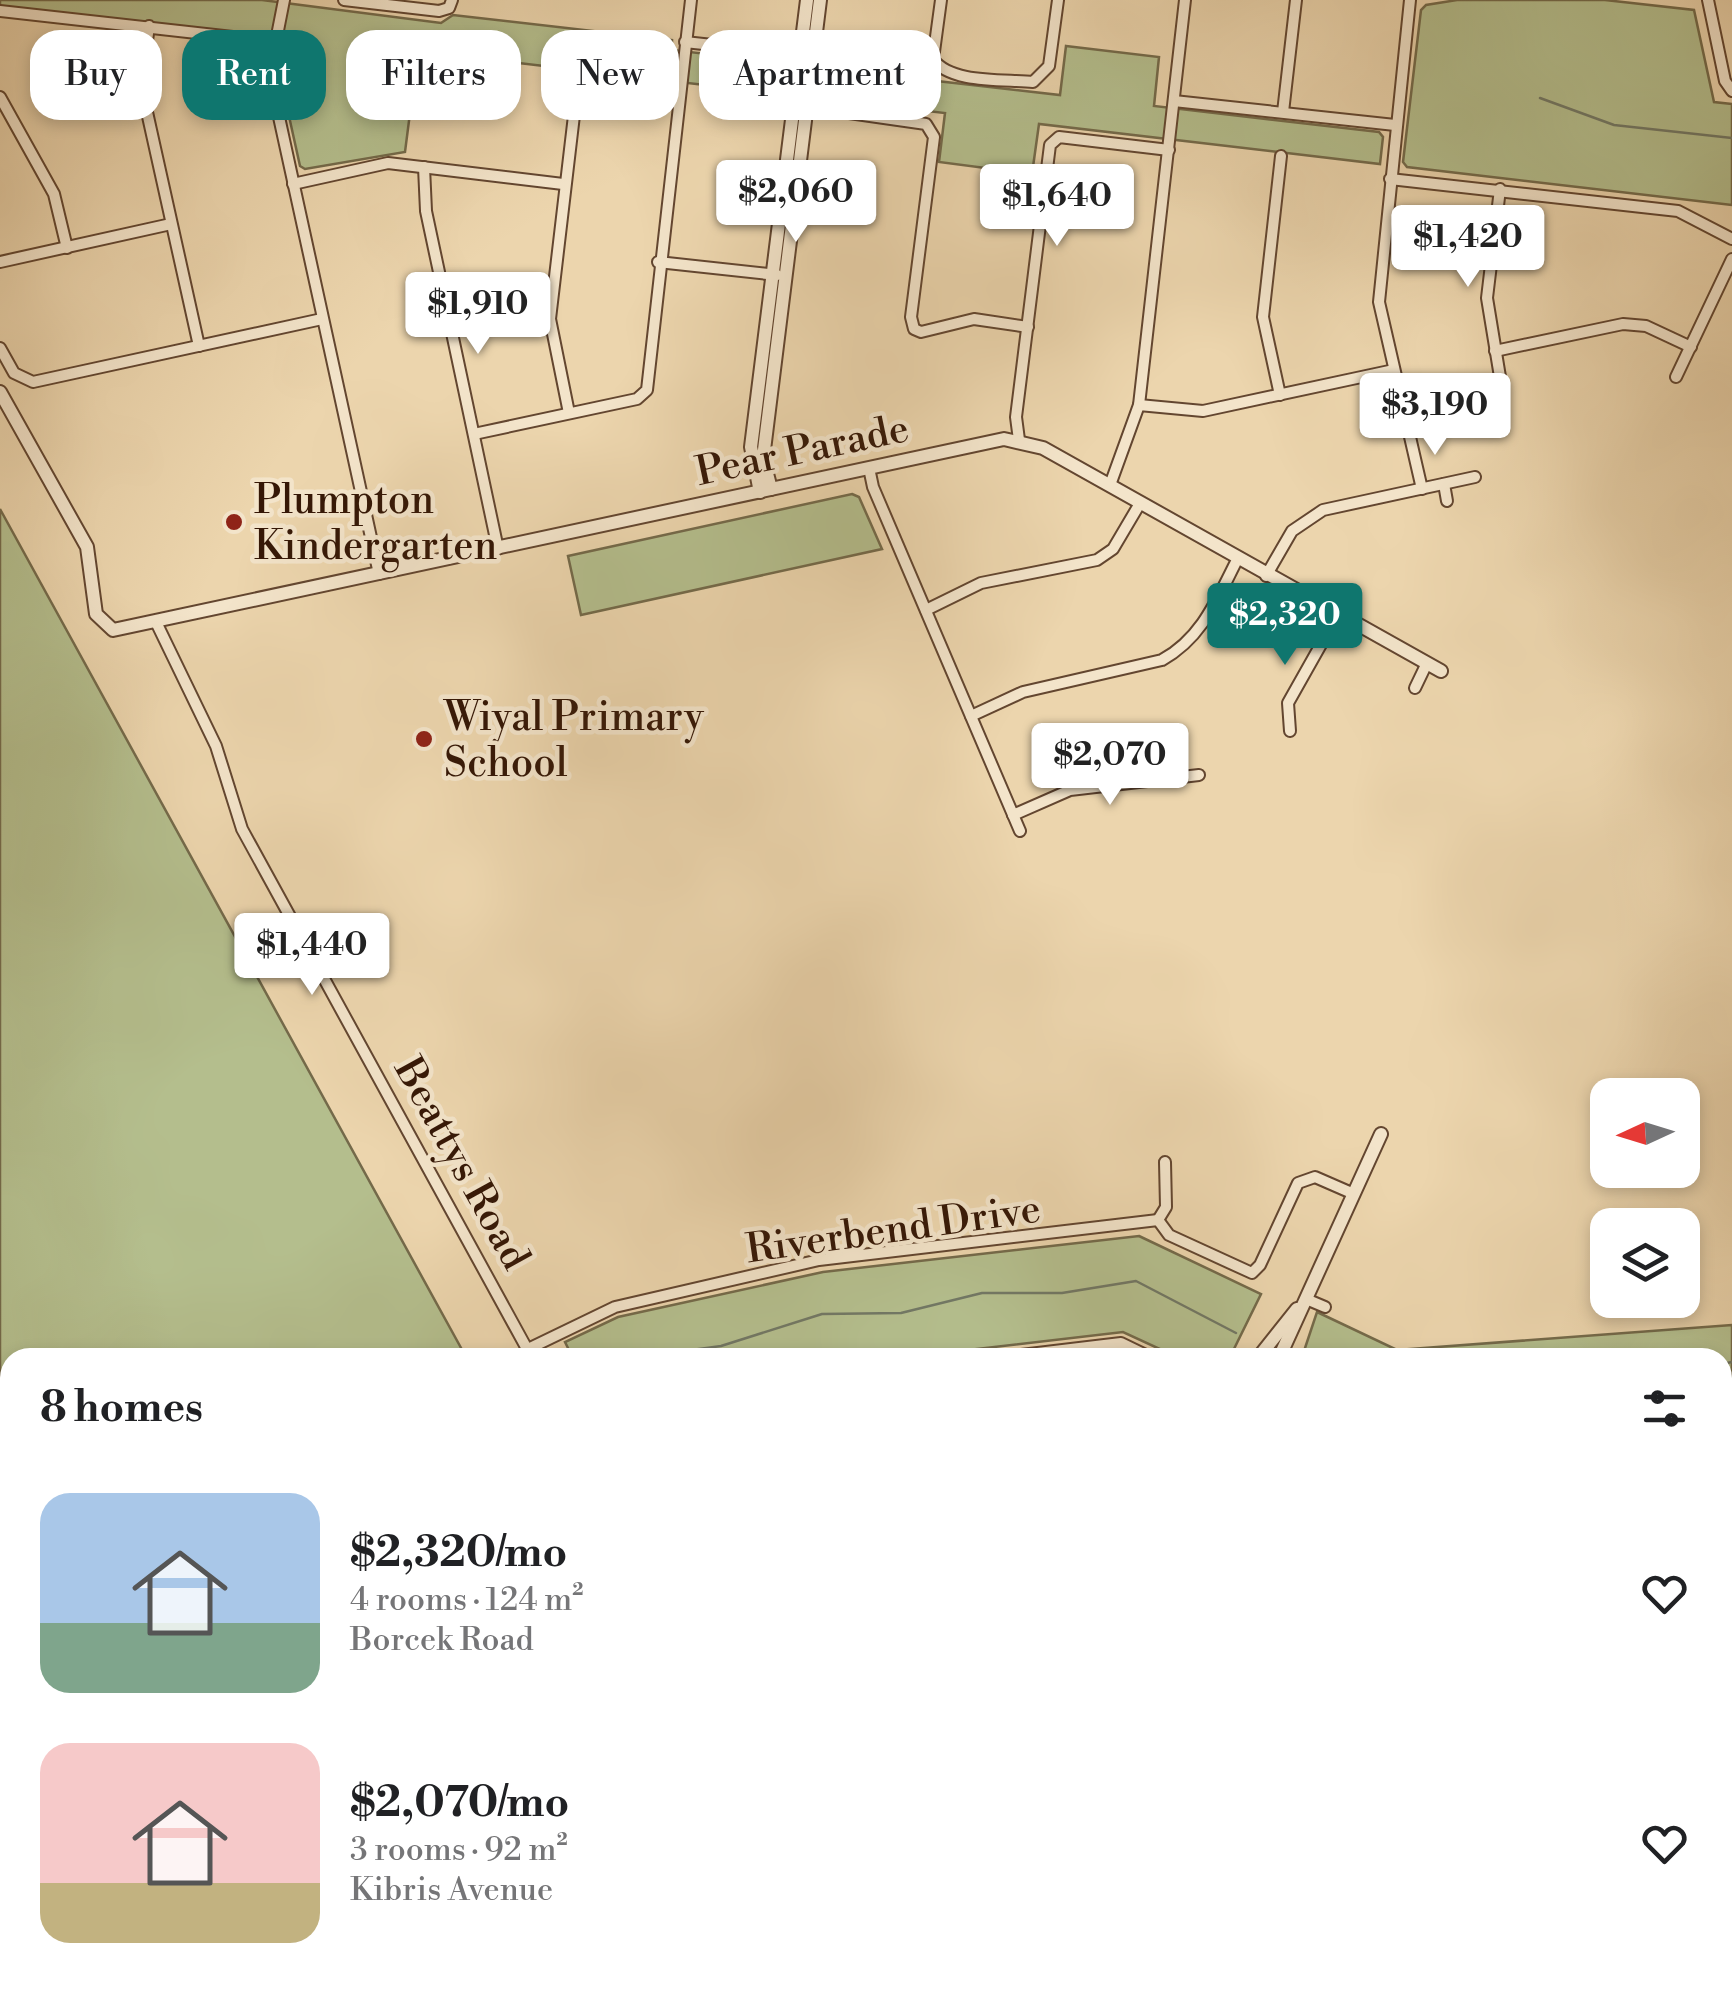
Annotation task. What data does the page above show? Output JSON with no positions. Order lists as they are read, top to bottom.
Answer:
{
  "streets": {
    "street": ["Pear Parade", "Beattys Road", "Riverbend Drive"]
  },
  "crossings": [
    ["Pear Parade", "Beattys Road"]
  ],
  "places": ["Plumpton Kindergarten", "Wiyal Primary School"],
  "north": "left",
  "page": {
    "chip": [
      "Buy",
      "Rent",
      "Filters",
      "New",
      "Apartment"
    ],
    "price": [
      "$2,060",
      "$1,640",
      "$1,420",
      "$1,910",
      "$3,190",
      "$2,320",
      "$2,070",
      "$1,440"
    ],
    "heading": "8 homes",
    "list": [
      {
        "name": "$2,320/mo",
        "note": "4 rooms · 124 m² · Borcek Road"
      },
      {
        "name": "$2,070/mo",
        "note": "3 rooms · 92 m² · Kibris Avenue"
      }
    ]
  }
}
